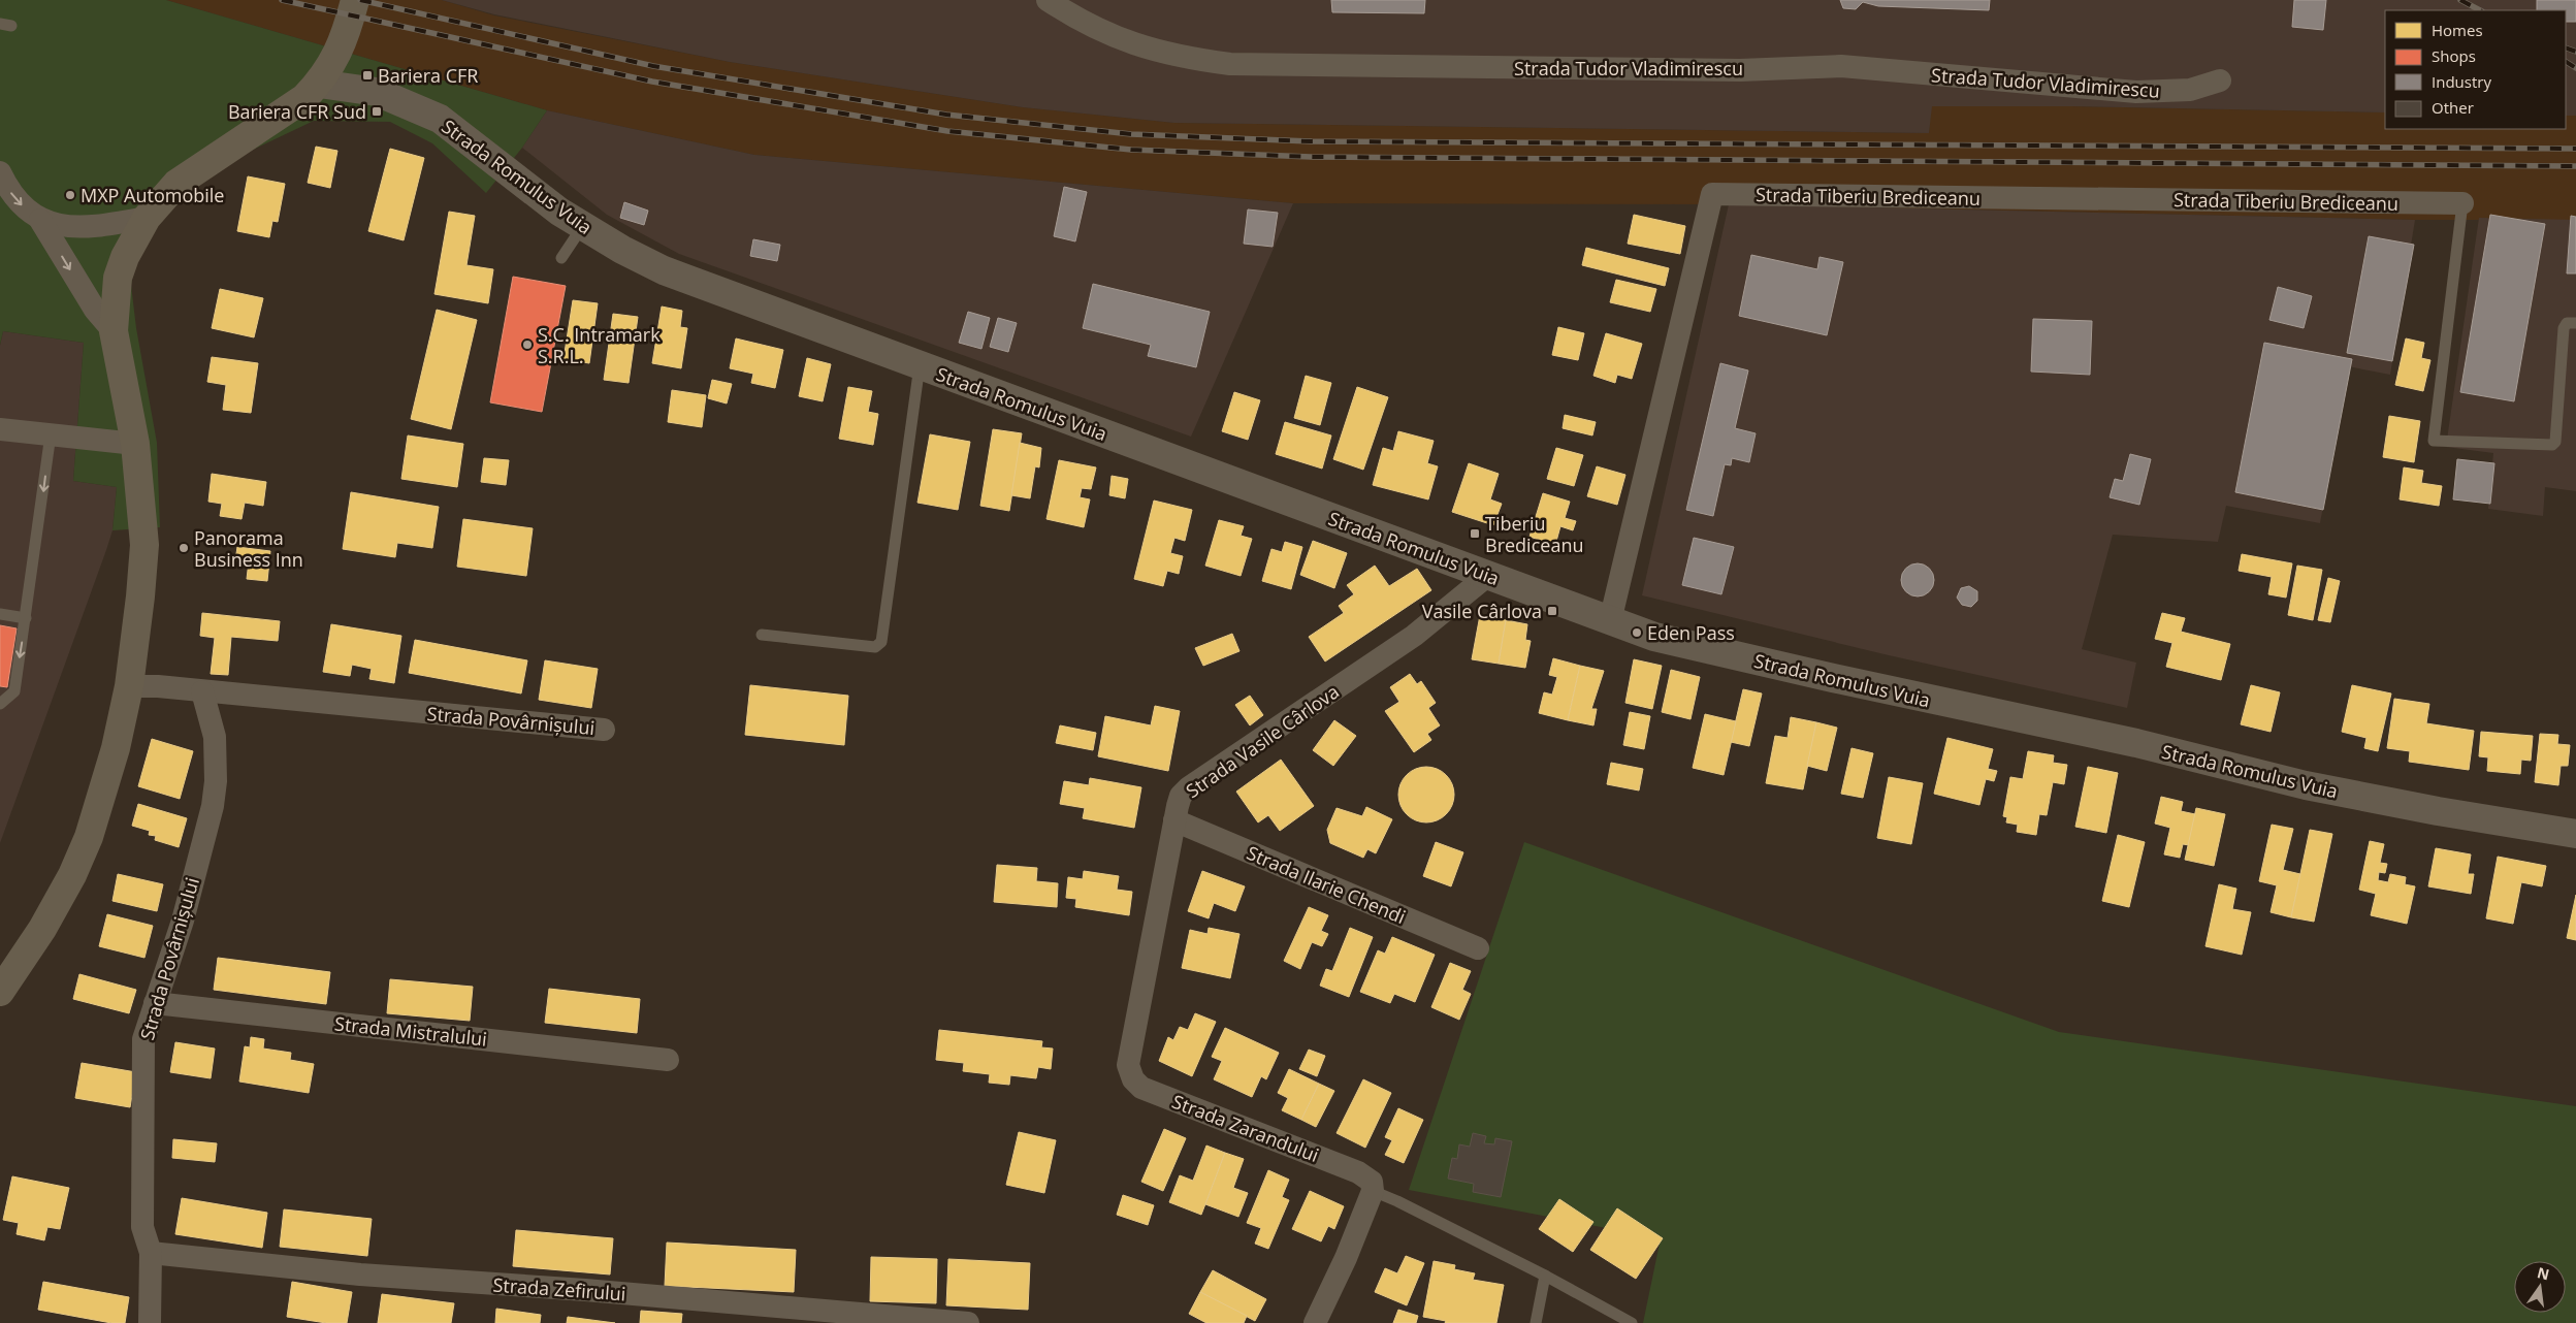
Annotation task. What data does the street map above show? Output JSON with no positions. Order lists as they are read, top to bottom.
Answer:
{
  "streets": {
    "street": [
      "Strada Tudor Vladimirescu",
      "Strada Romulus Vuia",
      "Strada Tiberiu Brediceanu",
      "Strada Povârnișului",
      "Strada Vasile Cârlova",
      "Strada Ilarie Chendi",
      "Strada Mistralului",
      "Strada Zarandului",
      "Strada Zefirului"
    ]
  },
  "crossings": [
    ["Strada Romulus Vuia", "Strada Tiberiu Brediceanu"],
    ["Strada Romulus Vuia", "Strada Vasile Cârlova"],
    ["Strada Povârnișului", "Strada Mistralului"],
    ["Strada Povârnișului", "Strada Zefirului"],
    ["Strada Vasile Cârlova", "Strada Ilarie Chendi"],
    ["Strada Vasile Cârlova", "Strada Zarandului"]
  ],
  "places": {
    "transit": [
      "Bariera CFR",
      "Bariera CFR Sud",
      "Tiberiu Brediceanu",
      "Vasile Cârlova"
    ],
    "other": [
      "MXP Automobile",
      "S.C. Intramark S.R.L.",
      "Panorama Business Inn",
      "Eden Pass"
    ]
  },
  "legend": [
    "Homes",
    "Shops",
    "Industry",
    "Other"
  ],
  "north": "top"
}
